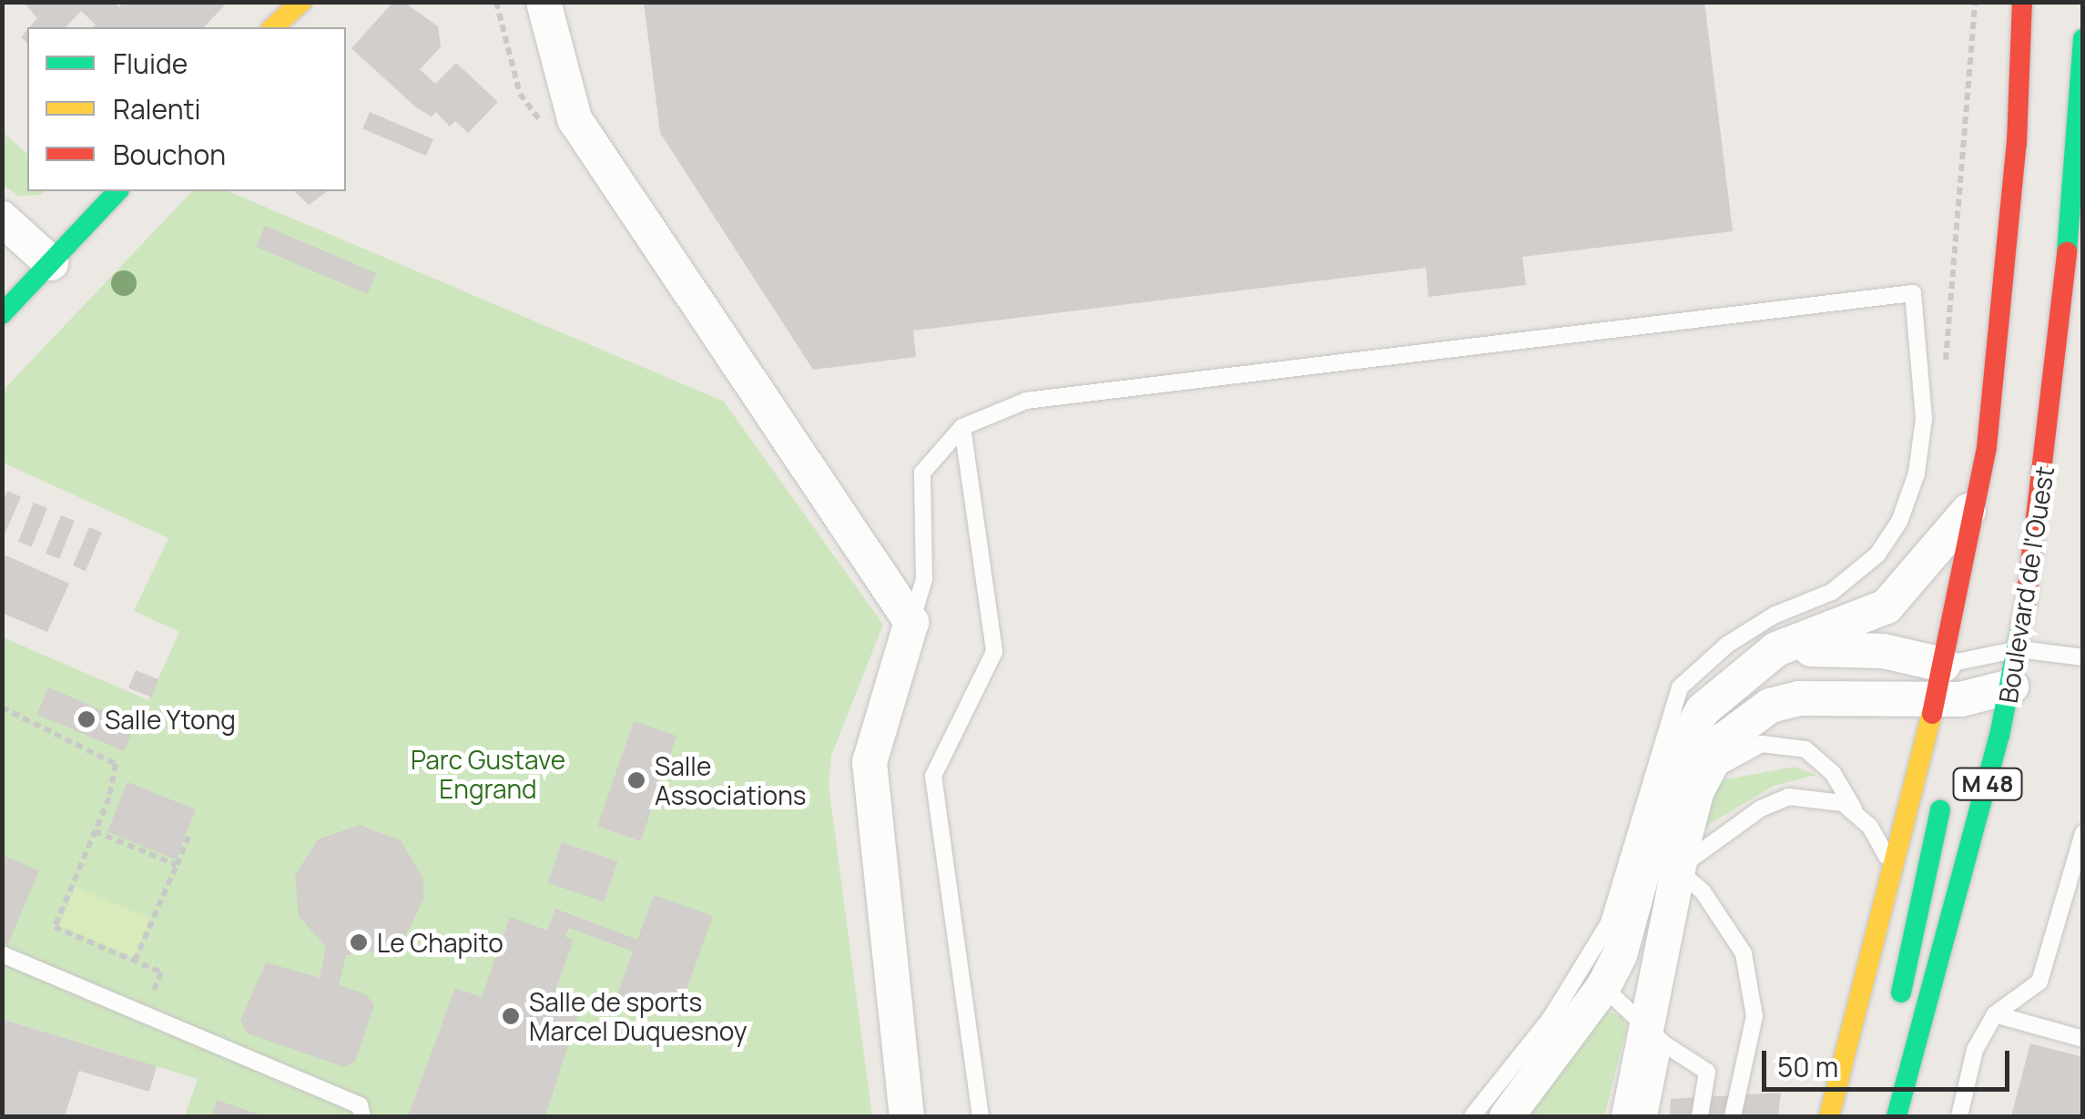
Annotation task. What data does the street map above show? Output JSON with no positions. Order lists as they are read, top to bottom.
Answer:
{
  "streets": {
    "main road": ["Boulevard de l'Ouest", "M 48"]
  },
  "crossings": [
    ["Boulevard de l'Ouest", "M 48"]
  ],
  "parks": ["Parc Gustave Engrand"],
  "places": [
    "Salle Ytong",
    "Salle Associations",
    "Le Chapito",
    "Salle de sports Marcel Duquesnoy"
  ],
  "legend": ["Fluide", "Ralenti", "Bouchon"],
  "scale_bar": "50 m"
}
